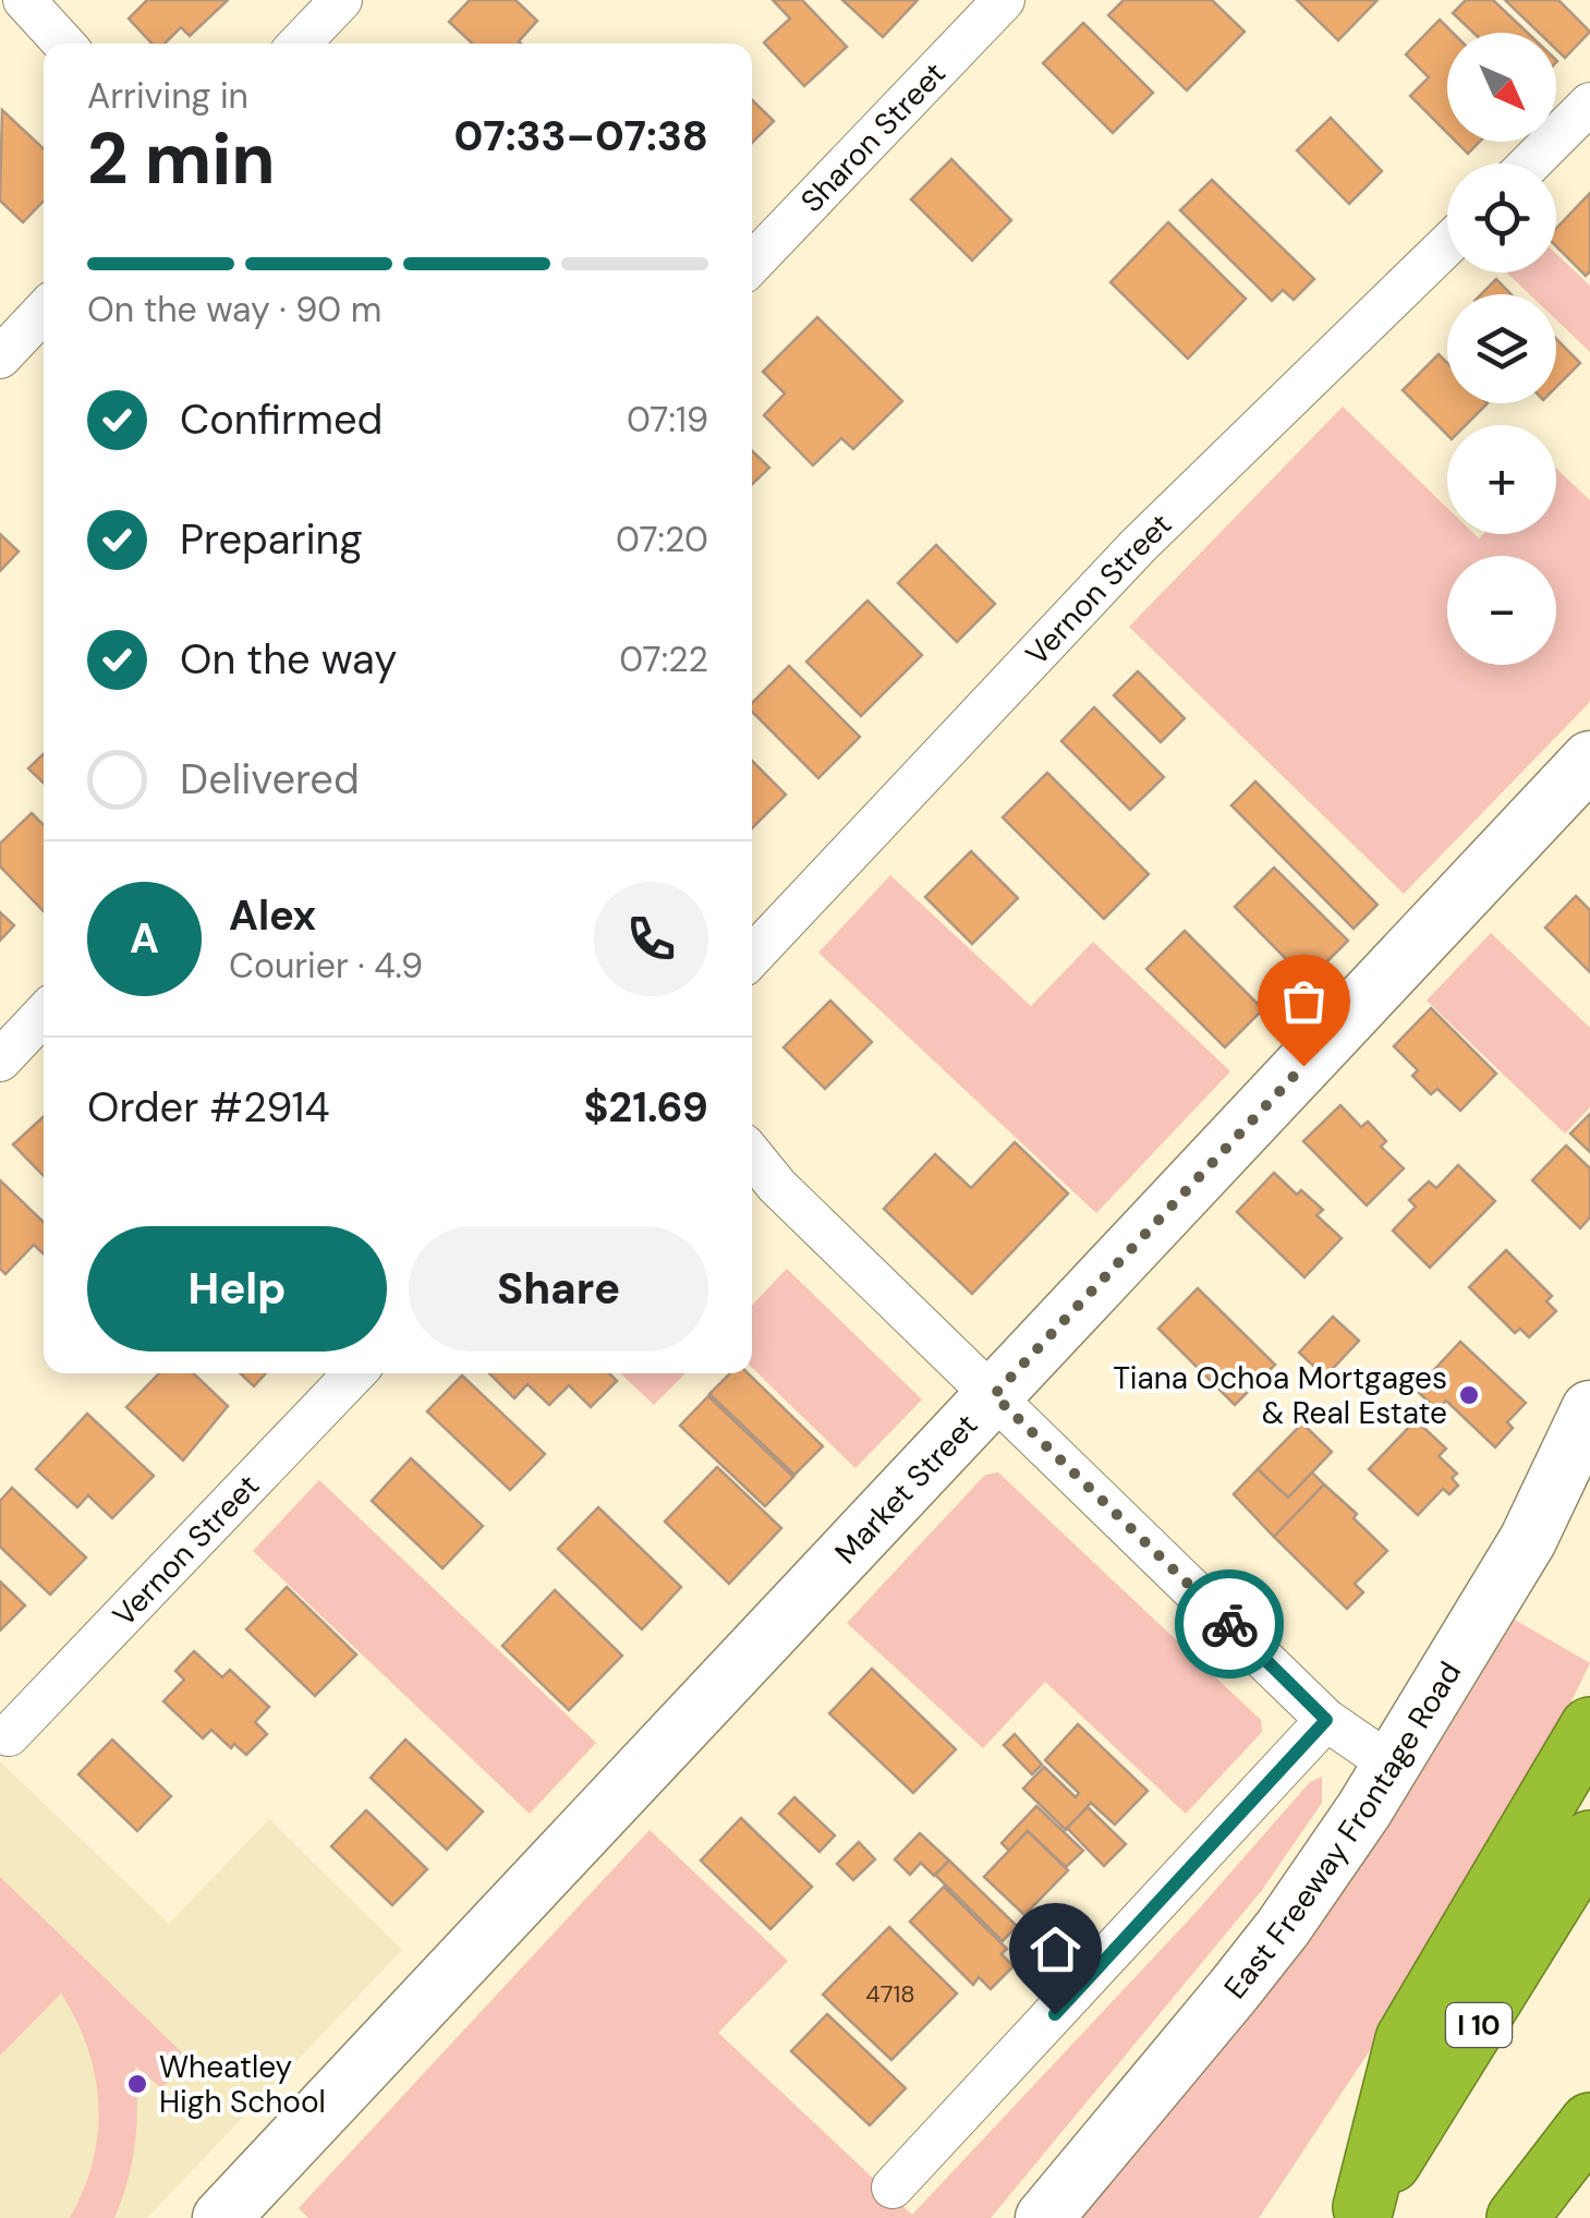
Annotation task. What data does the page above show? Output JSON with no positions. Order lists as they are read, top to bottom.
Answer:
{
  "streets": {
    "highway": ["I 10"],
    "street": [
      "Sharon Street",
      "Vernon Street",
      "Market Street",
      "East Freeway Frontage Road"
    ]
  },
  "places": ["Tiana Ochoa Mortgages & Real Estate", "Wheatley High School"],
  "house_numbers": ["4718"],
  "north": "bottom right",
  "page": {
    "map_buttons": ["+", "−"],
    "heading": ["2 min", "Arriving in", "07:33–07:38"],
    "panel": [
      "Alex",
      "Courier · 4.9",
      "Order #2914",
      "$21.69"
    ],
    "bar": "On the way · 90 m",
    "list": [
      ["Confirmed", "07:19"],
      ["Preparing", "07:20"],
      ["On the way", "07:22"],
      "Delivered"
    ],
    "round": "A",
    "buttons": ["Help", "Share"]
  }
}
